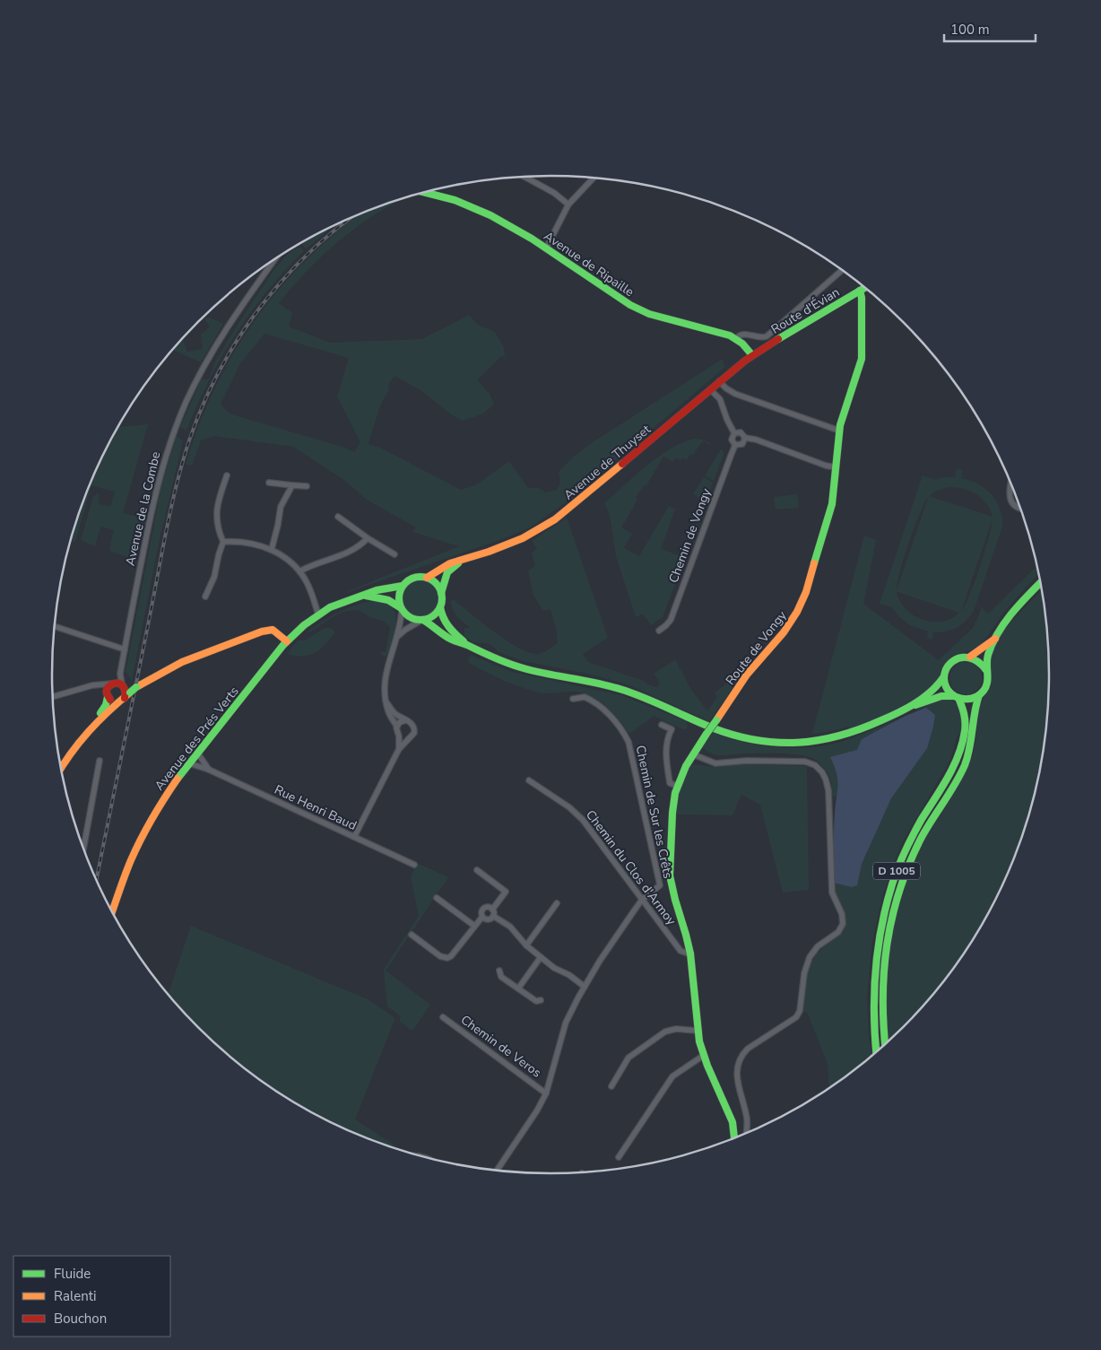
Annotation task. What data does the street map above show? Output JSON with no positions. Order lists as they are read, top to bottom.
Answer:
{
  "streets": {
    "main road": [
      "Avenue de Ripaille",
      "Route d'Évian",
      "Avenue de Thuyset",
      "Route de Vongy",
      "Avenue des Prés Verts",
      "D 1005"
    ],
    "street": [
      "Avenue de la Combe",
      "Chemin de Vongy",
      "Rue Henri Baud",
      "Chemin de Sur les Crêts",
      "Chemin du Clos d'Armoy",
      "Chemin de Veros"
    ]
  },
  "crossings": [
    ["Avenue de Ripaille", "Route d'Évian"],
    ["Avenue de Ripaille", "Avenue de Thuyset"],
    ["Route d'Évian", "Avenue de Thuyset"],
    ["Route de Vongy", "Chemin du Clos d'Armoy"],
    ["Avenue des Prés Verts", "Rue Henri Baud"],
    ["Chemin de Sur les Crêts", "Chemin du Clos d'Armoy"]
  ],
  "legend": ["Fluide", "Ralenti", "Bouchon"],
  "scale_bar": "100 m"
}
